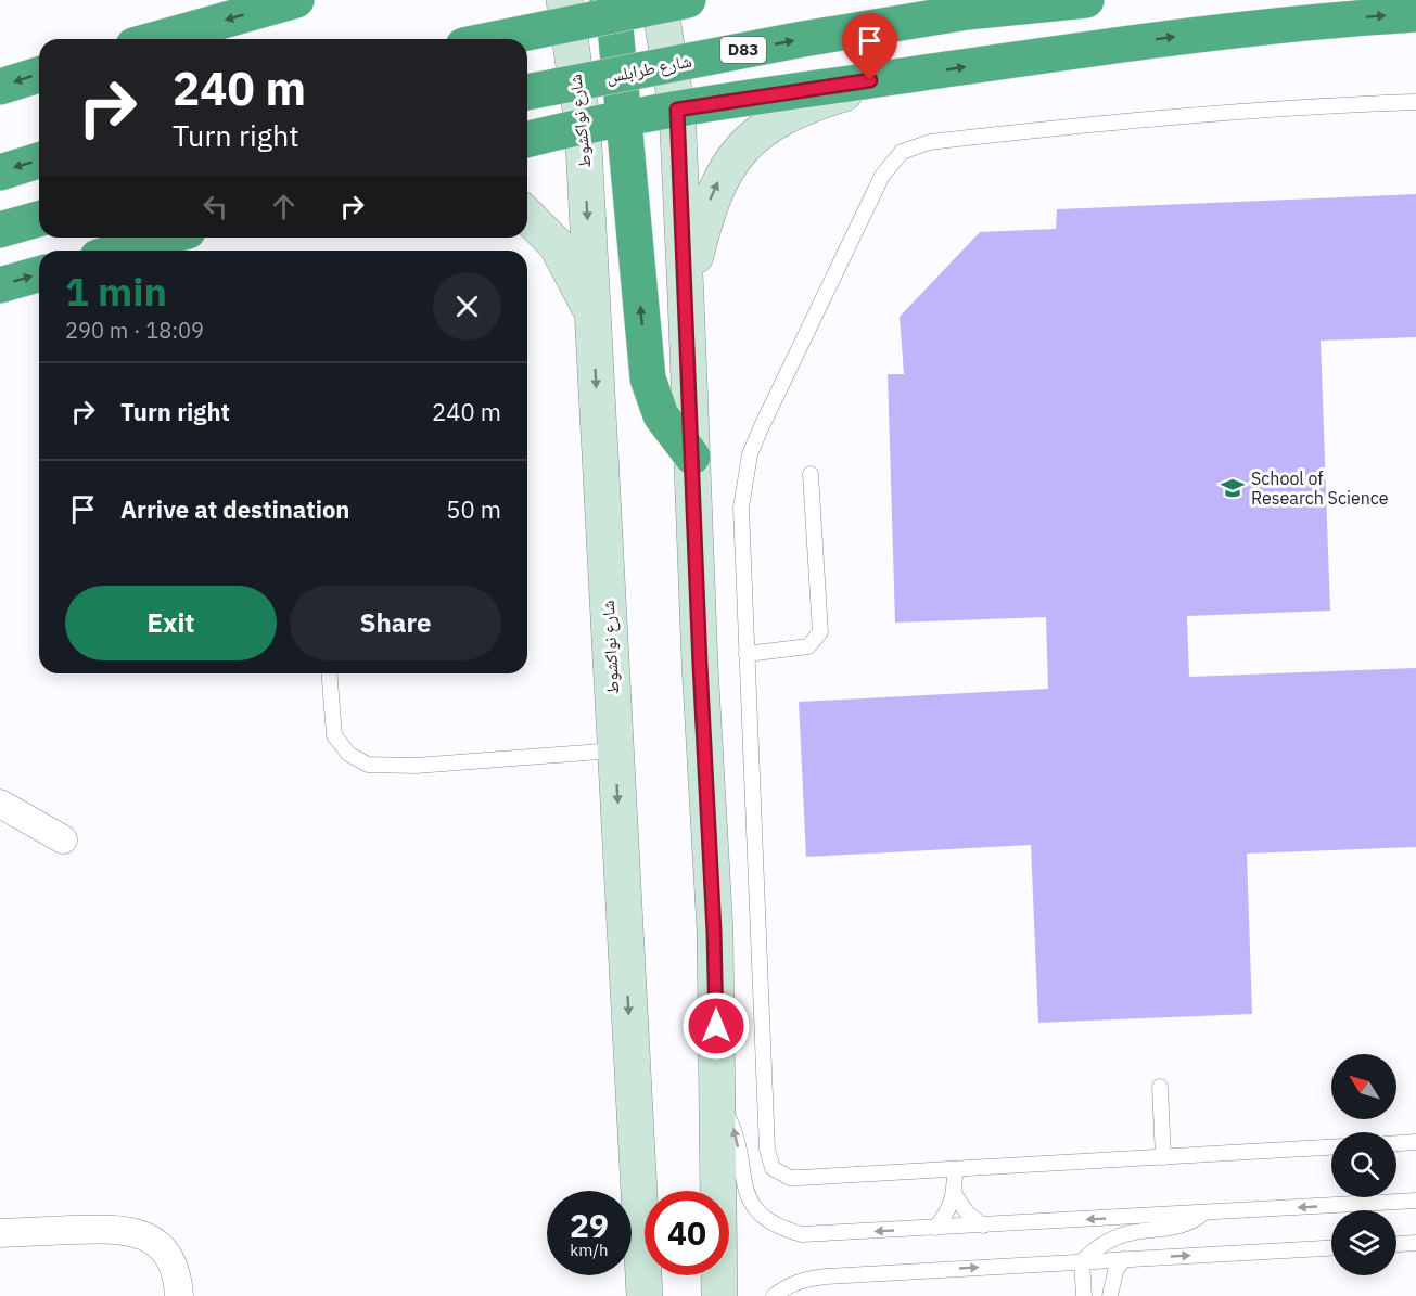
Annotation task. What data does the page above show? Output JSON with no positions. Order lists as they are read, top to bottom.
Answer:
{
  "streets": {
    "highway": ["D83", "شارع طرابلس"],
    "street": ["شارع نواكشوط"]
  },
  "places": {
    "school or university": ["School of Research Science"]
  },
  "north": "top left",
  "page": {
    "turn": ["240 m", "Turn right"],
    "heading": ["1 min", "290 m · 18:09"],
    "list": [
      {
        "name": "Turn right",
        "value": "240 m"
      },
      {
        "name": "Arrive at destination",
        "value": "50 m"
      }
    ],
    "buttons": ["Exit", "Share"],
    "speed": "29 km/h",
    "limit": "40"
  }
}
